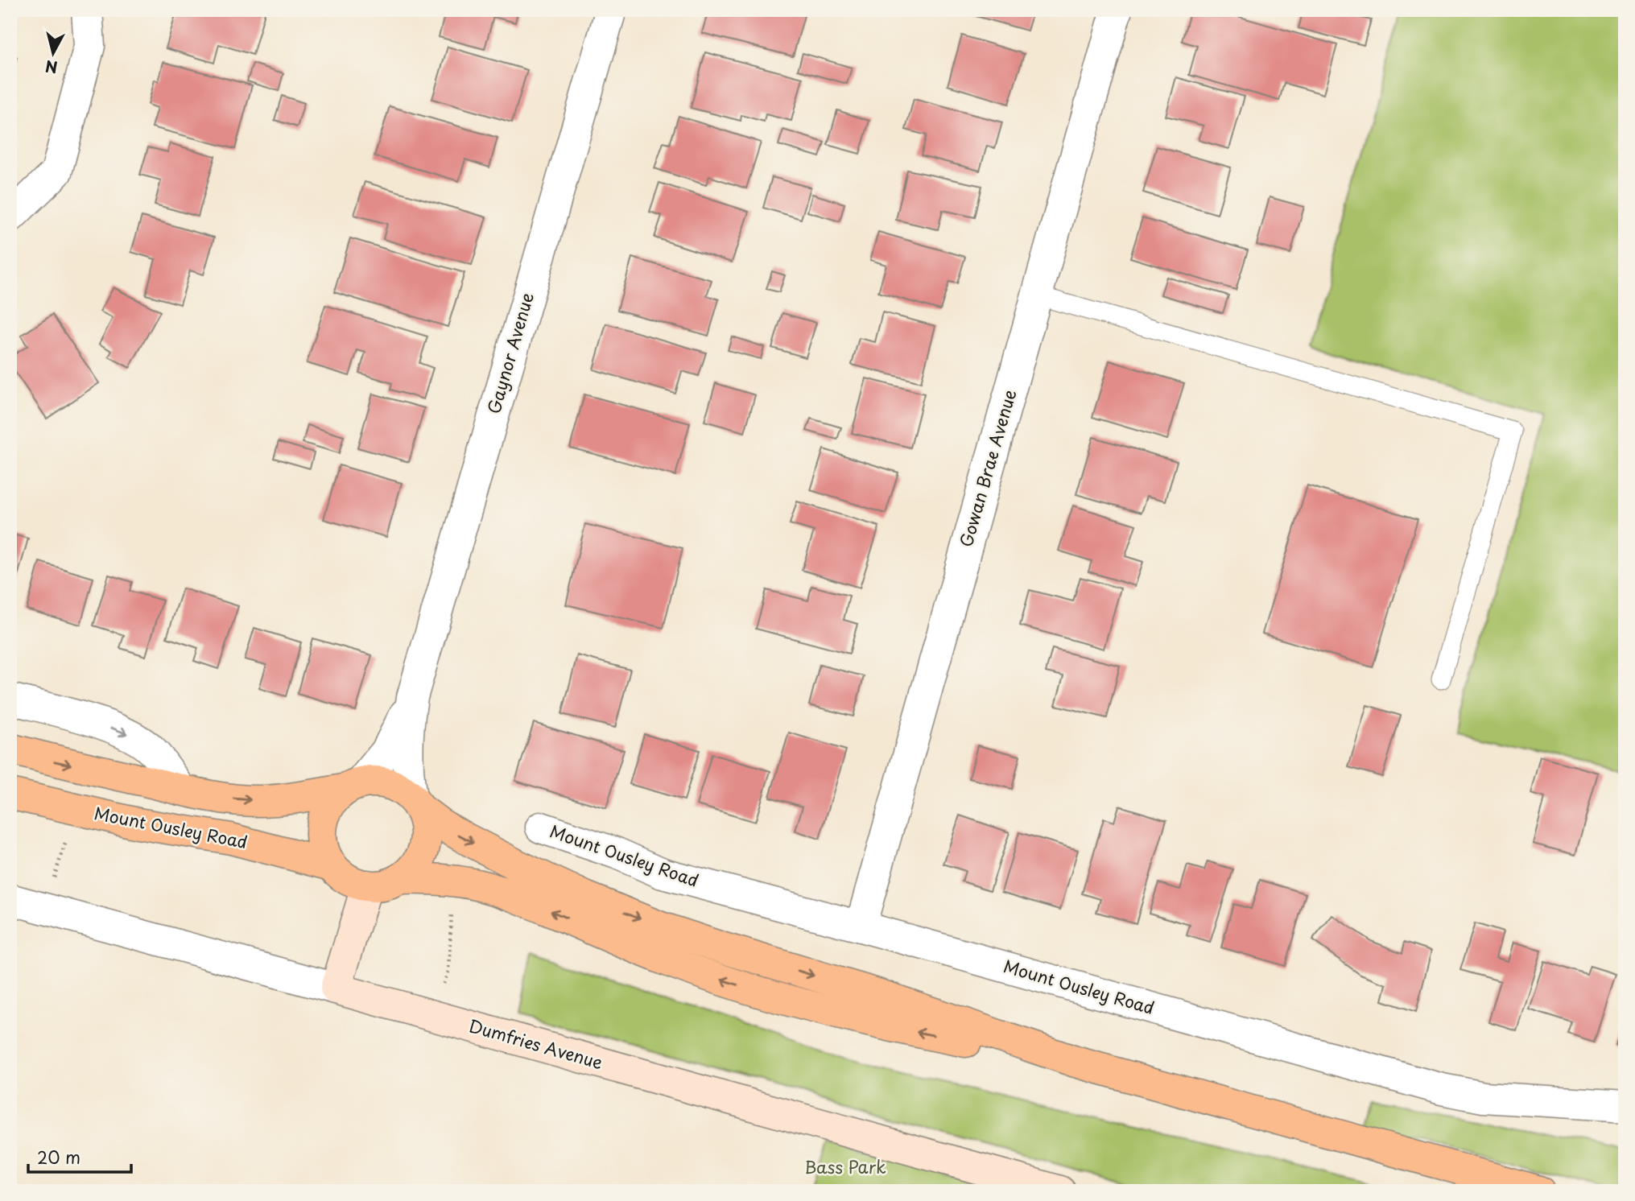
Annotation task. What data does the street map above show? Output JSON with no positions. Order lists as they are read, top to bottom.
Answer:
{
  "streets": {
    "main road": ["Mount Ousley Road"],
    "street": ["Gaynor Avenue", "Gowan Brae Avenue", "Dumfries Avenue"]
  },
  "crossings": [
    ["Gaynor Avenue", "Mount Ousley Road"],
    ["Gowan Brae Avenue", "Mount Ousley Road"]
  ],
  "parks": ["Bass Park"],
  "scale_bar": "20 m",
  "north": "bottom"
}
